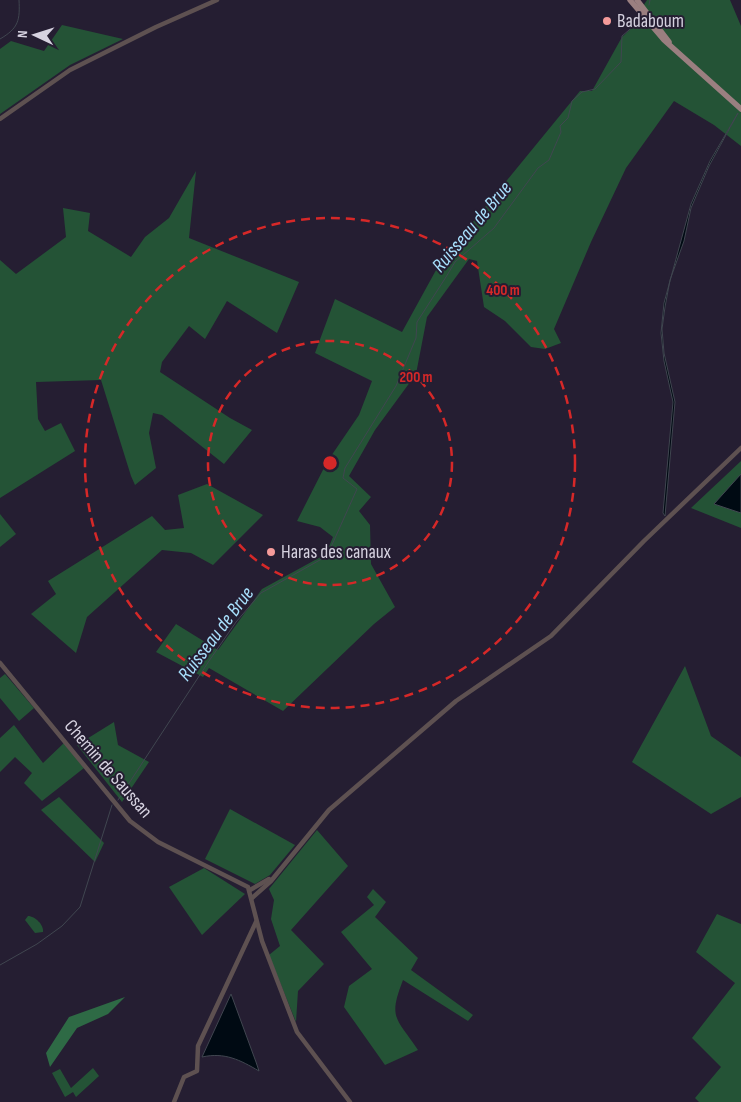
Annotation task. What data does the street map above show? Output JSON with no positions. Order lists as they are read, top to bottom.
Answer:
{
  "streets": {
    "street": ["Chemin de Saussan"]
  },
  "water": ["Ruisseau de Brue"],
  "places": ["Badaboum", "Haras des canaux"],
  "north": "left",
  "rings": ["400 m", "200 m"]
}
